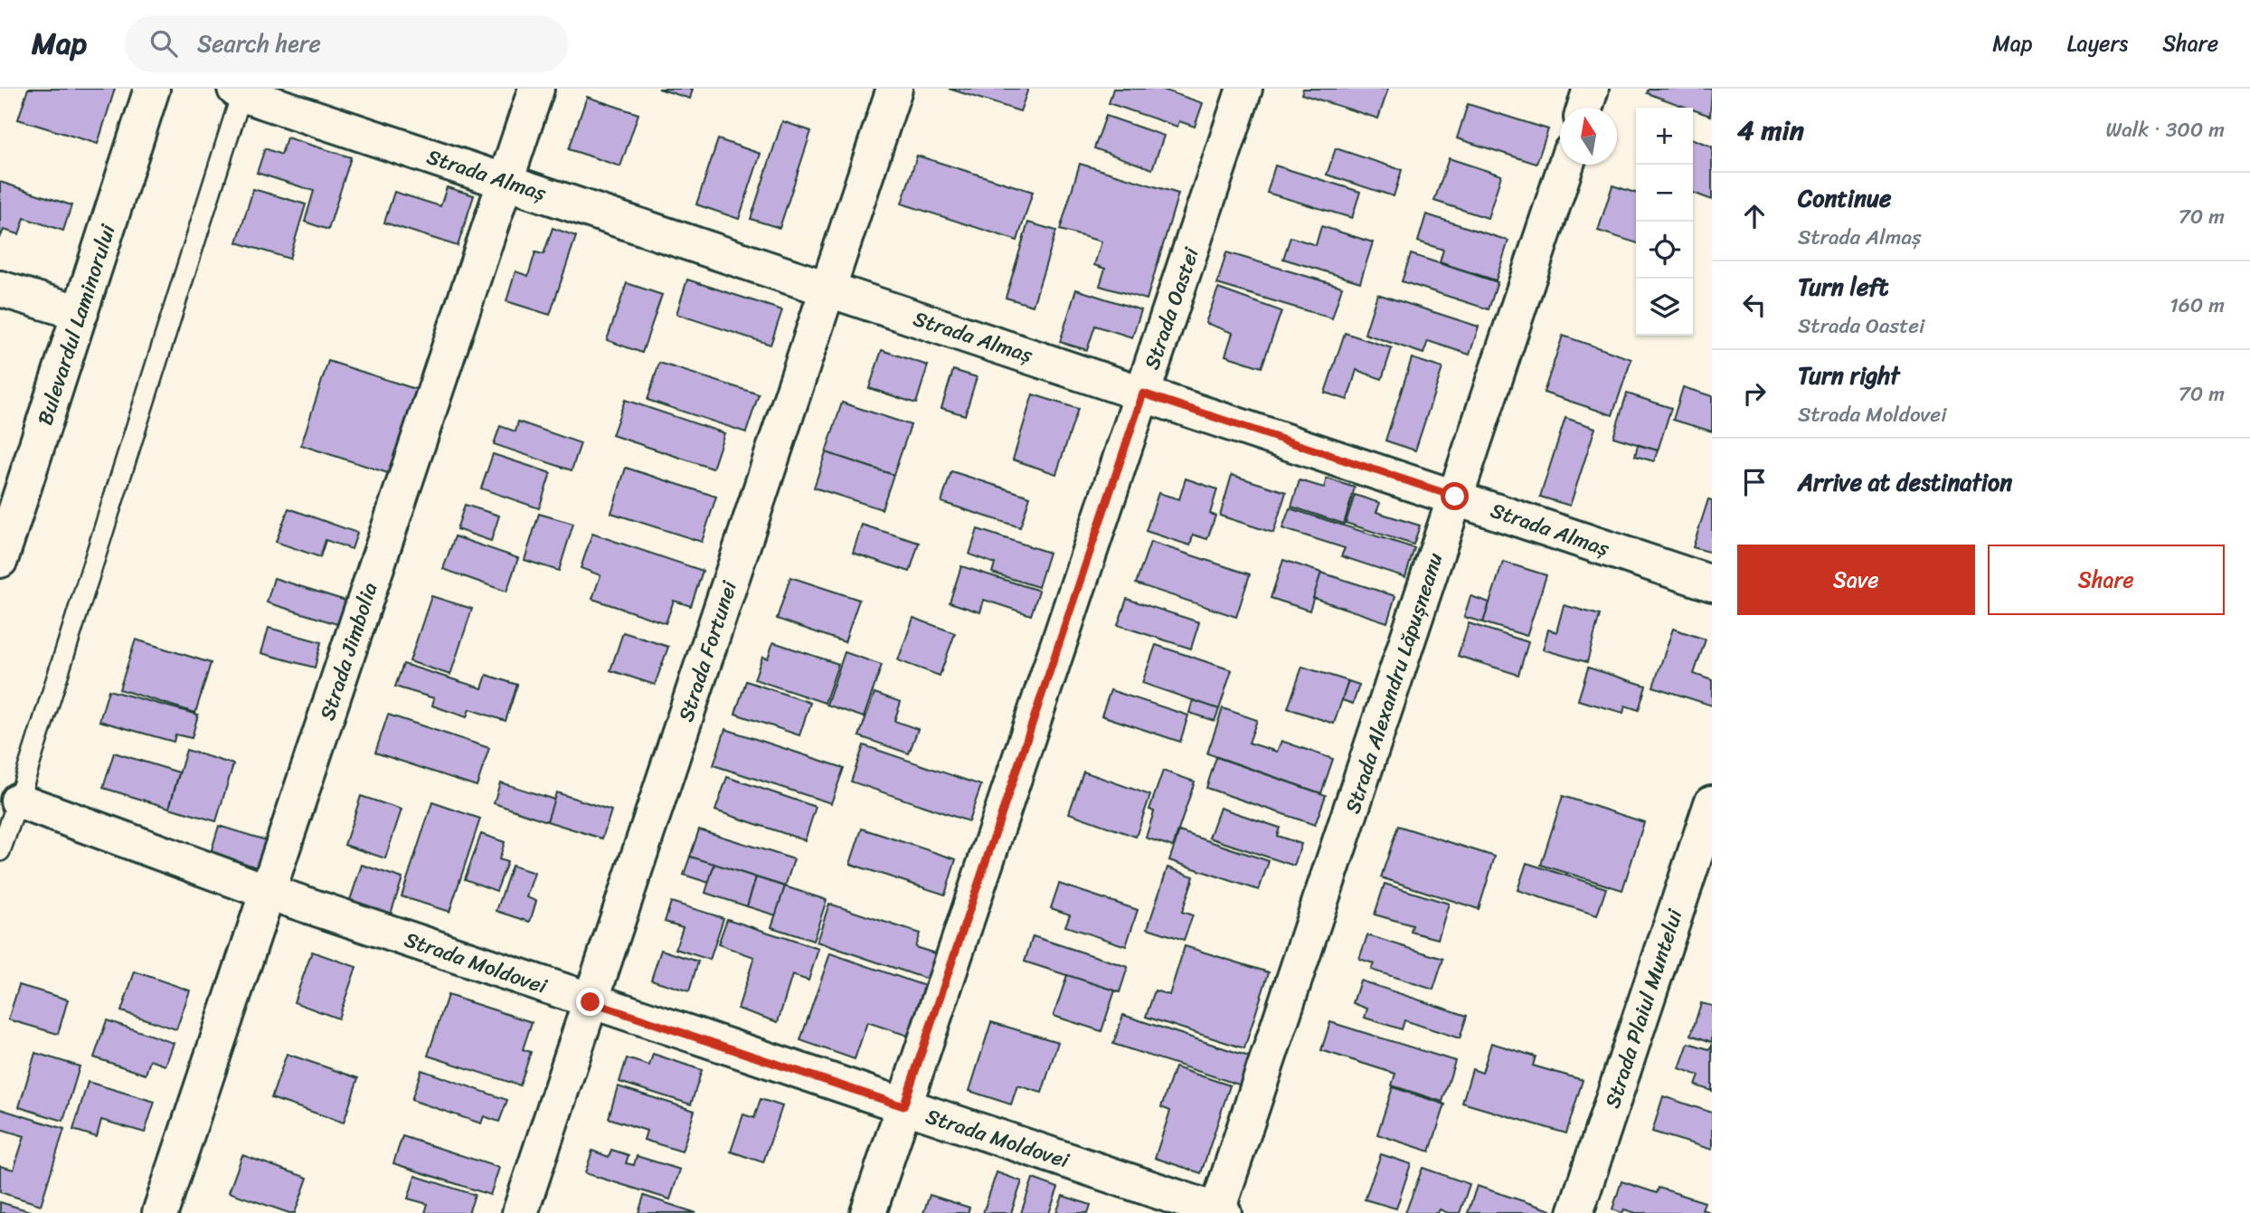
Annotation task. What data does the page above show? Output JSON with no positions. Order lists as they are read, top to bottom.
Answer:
{
  "streets": {
    "street": [
      "Strada Almaș",
      "Strada Oastei",
      "Bulevardul Laminorului",
      "Strada Jimbolia",
      "Strada Fortunei",
      "Strada Alexandru Lăpușneanu",
      "Strada Moldovei",
      "Strada Plaiul Muntelui"
    ]
  },
  "crossings": [
    ["Strada Almaș", "Strada Oastei"],
    ["Strada Almaș", "Strada Jimbolia"],
    ["Strada Almaș", "Strada Fortunei"],
    ["Strada Almaș", "Strada Alexandru Lăpușneanu"],
    ["Strada Oastei", "Strada Moldovei"],
    ["Strada Jimbolia", "Strada Moldovei"],
    ["Strada Fortunei", "Strada Moldovei"],
    ["Strada Alexandru Lăpușneanu", "Strada Moldovei"]
  ],
  "north": "top",
  "page": {
    "header": "Map",
    "search": "Search here",
    "nav": ["Map", "Layers", "Share"],
    "heading": ["4 min", "Walk · 300 m"],
    "map_buttons": ["+", "−"],
    "list": [
      ["Continue", "Strada Almaș", "70 m"],
      ["Turn left", "Strada Oastei", "160 m"],
      ["Turn right", "Strada Moldovei", "70 m"],
      "Arrive at destination"
    ],
    "buttons": ["Save", "Share"]
  }
}
